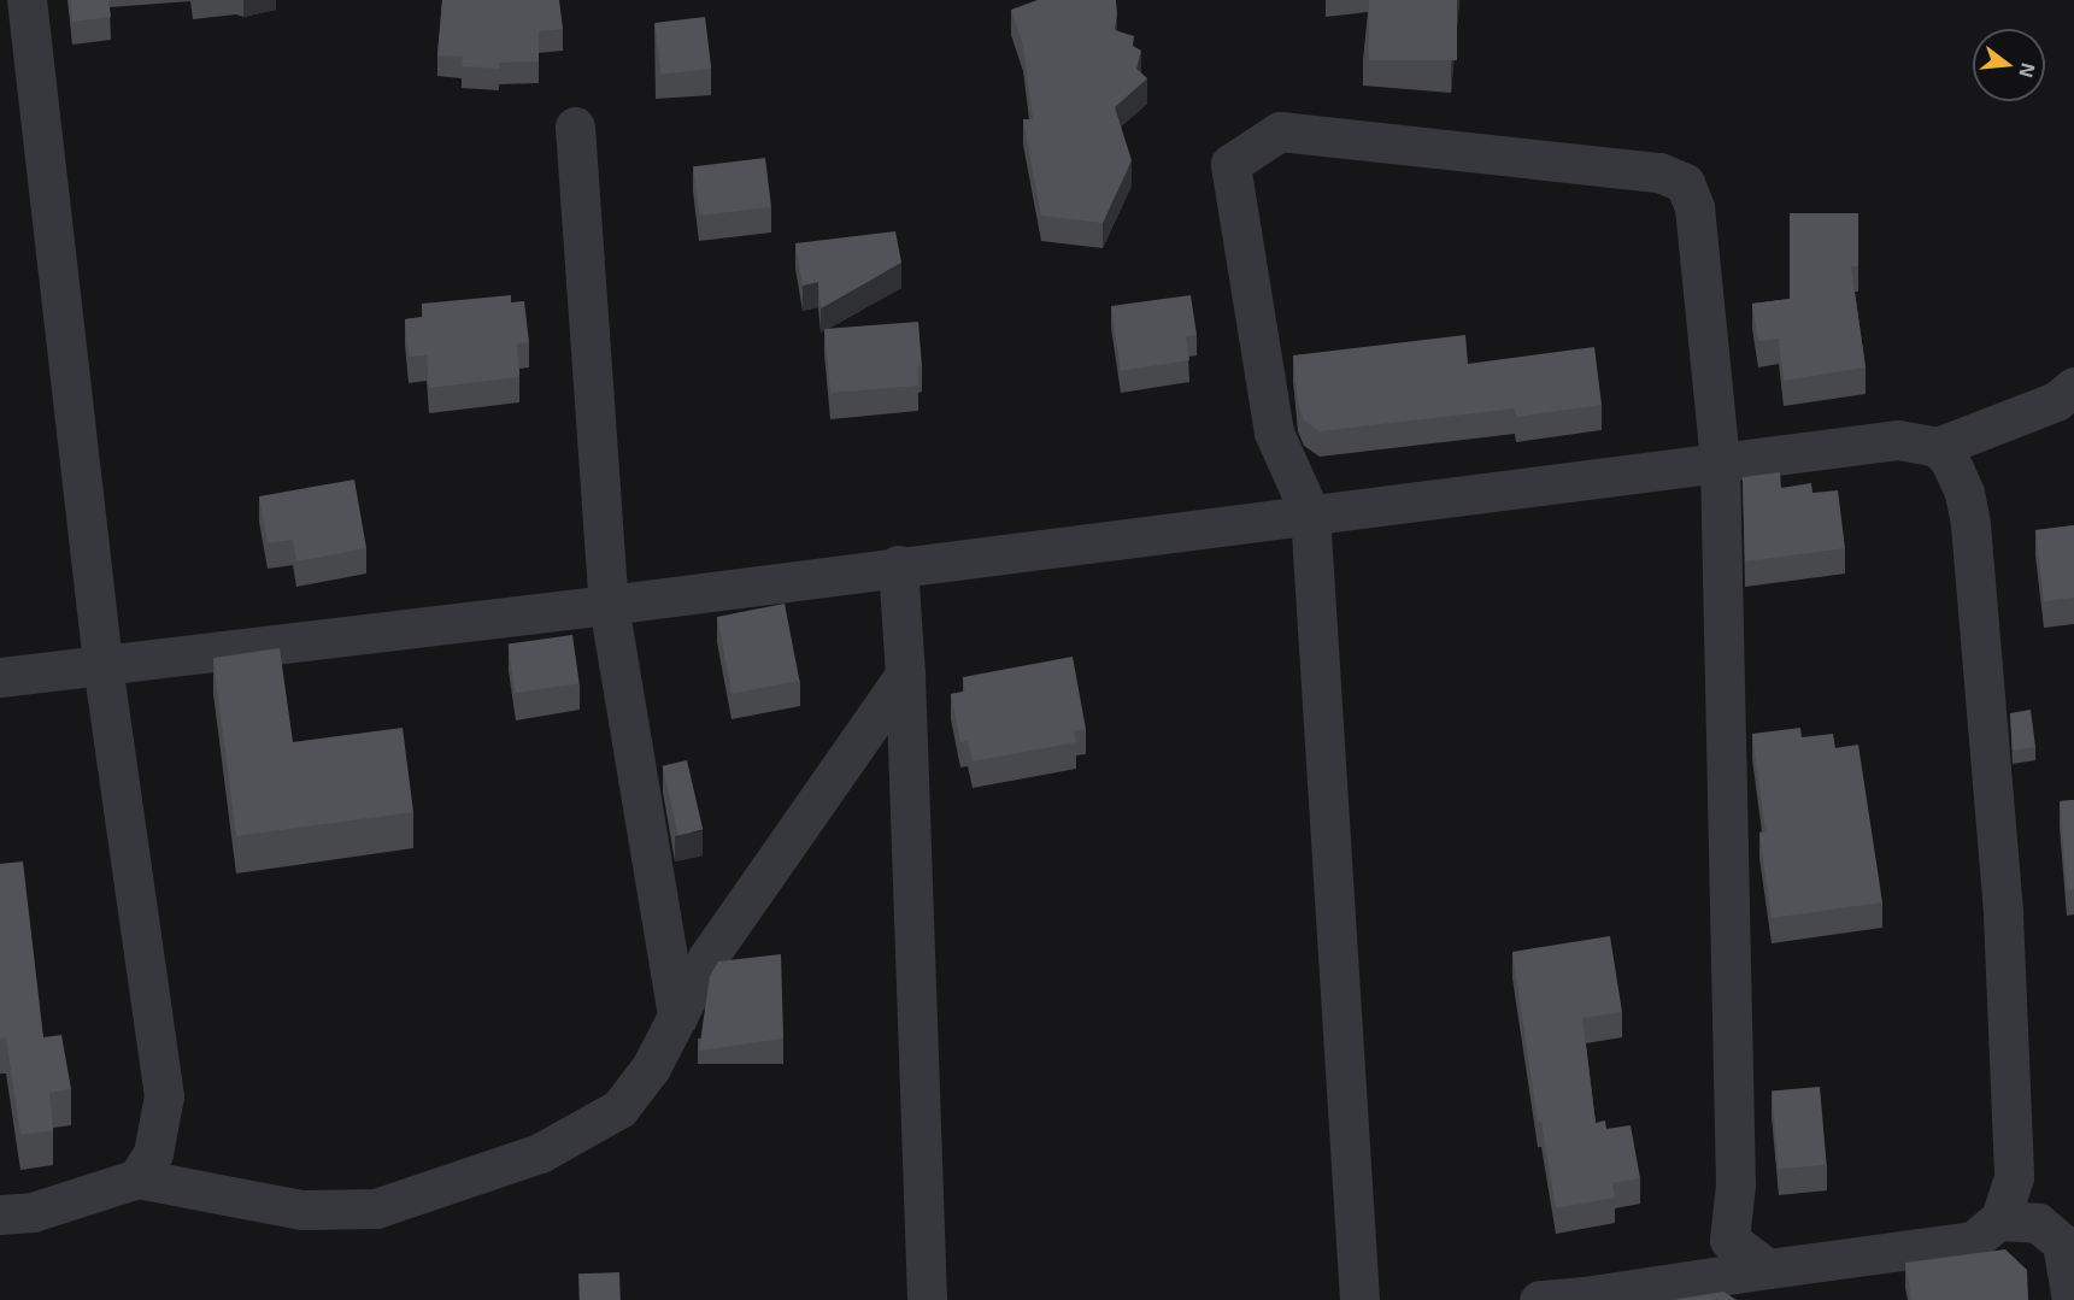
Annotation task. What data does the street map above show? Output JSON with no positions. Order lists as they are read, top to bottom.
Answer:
{
  "north": "right"
}
